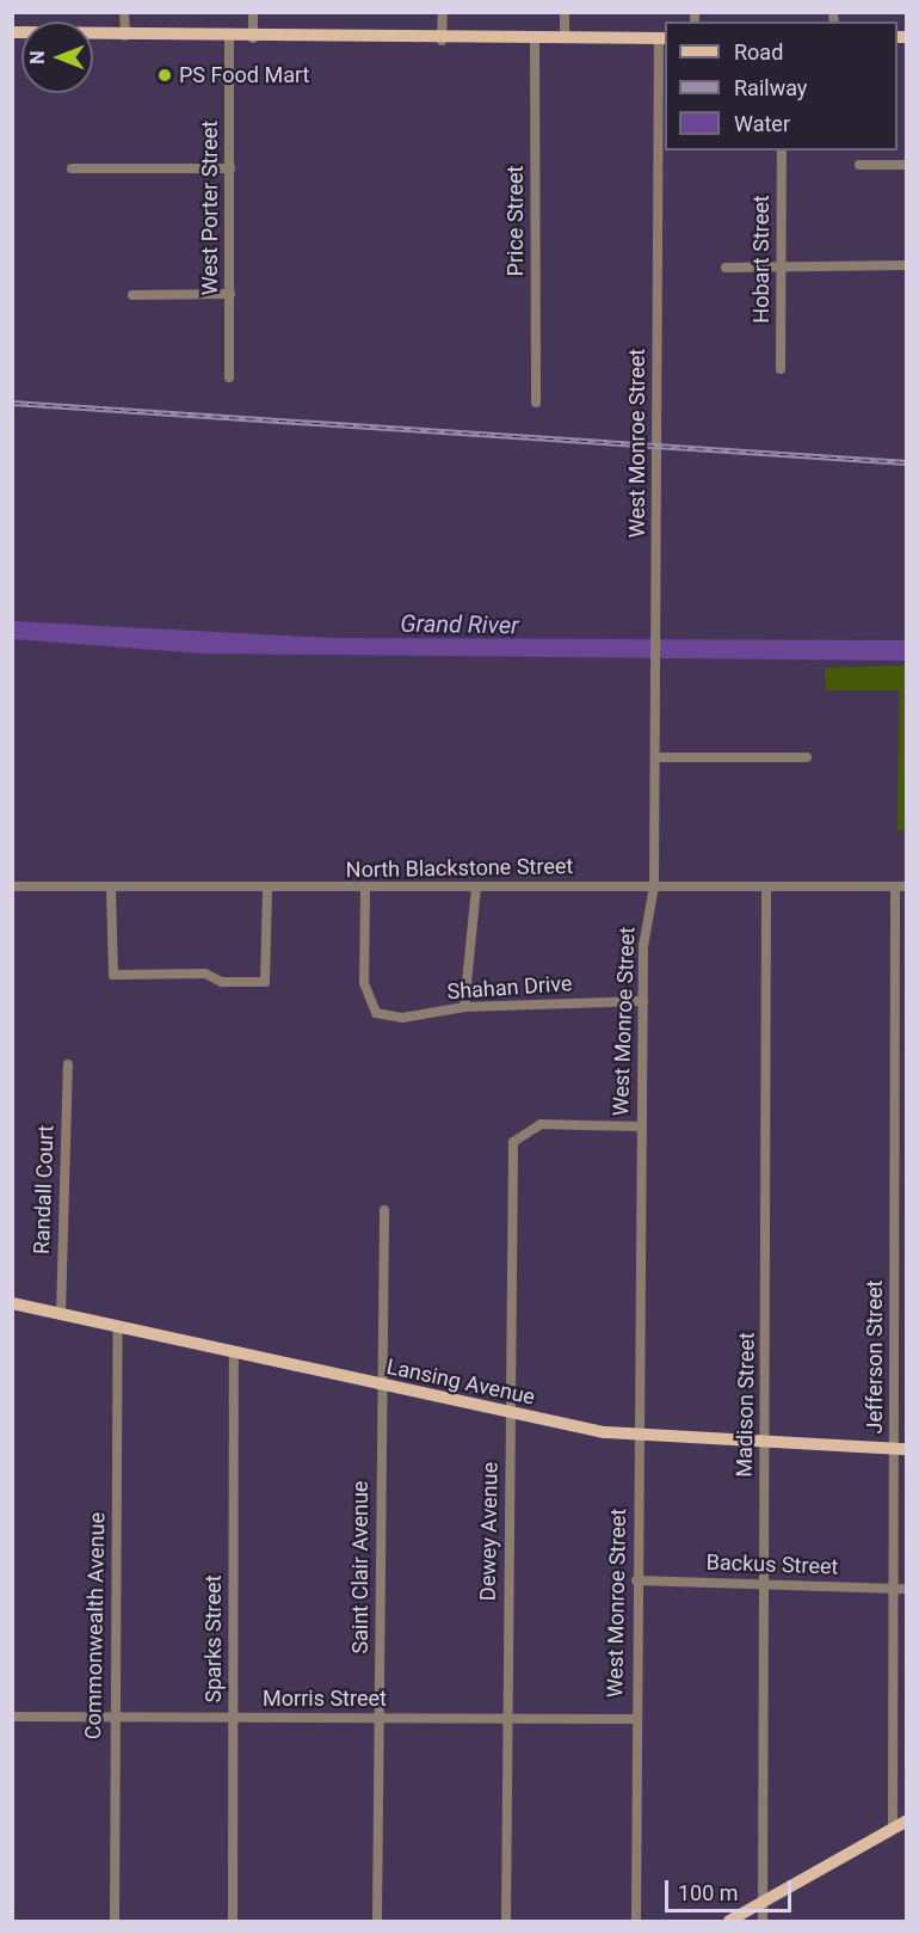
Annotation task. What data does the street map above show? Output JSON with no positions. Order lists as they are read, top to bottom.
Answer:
{
  "streets": {
    "main road": ["Lansing Avenue"],
    "street": [
      "West Porter Street",
      "Price Street",
      "Hobart Street",
      "West Monroe Street",
      "North Blackstone Street",
      "Shahan Drive",
      "Randall Court",
      "Jefferson Street",
      "Madison Street",
      "Dewey Avenue",
      "Backus Street",
      "Saint Clair Avenue",
      "Commonwealth Avenue",
      "Sparks Street",
      "Morris Street"
    ]
  },
  "crossings": [
    ["West Monroe Street", "North Blackstone Street"],
    ["West Monroe Street", "Shahan Drive"],
    ["West Monroe Street", "Lansing Avenue"],
    ["West Monroe Street", "Dewey Avenue"],
    ["West Monroe Street", "Backus Street"],
    ["West Monroe Street", "Morris Street"],
    ["North Blackstone Street", "Shahan Drive"],
    ["North Blackstone Street", "Jefferson Street"],
    ["North Blackstone Street", "Madison Street"],
    ["Randall Court", "Lansing Avenue"],
    ["Jefferson Street", "Lansing Avenue"],
    ["Jefferson Street", "Backus Street"],
    ["Lansing Avenue", "Madison Street"],
    ["Lansing Avenue", "Dewey Avenue"],
    ["Lansing Avenue", "Saint Clair Avenue"],
    ["Lansing Avenue", "Commonwealth Avenue"],
    ["Lansing Avenue", "Sparks Street"],
    ["Madison Street", "Backus Street"],
    ["Dewey Avenue", "Morris Street"],
    ["Saint Clair Avenue", "Morris Street"],
    ["Commonwealth Avenue", "Morris Street"],
    ["Sparks Street", "Morris Street"]
  ],
  "water": ["Grand River"],
  "places": ["PS Food Mart"],
  "legend": ["Road", "Railway", "Water"],
  "scale_bar": "100 m",
  "north": "left"
}
